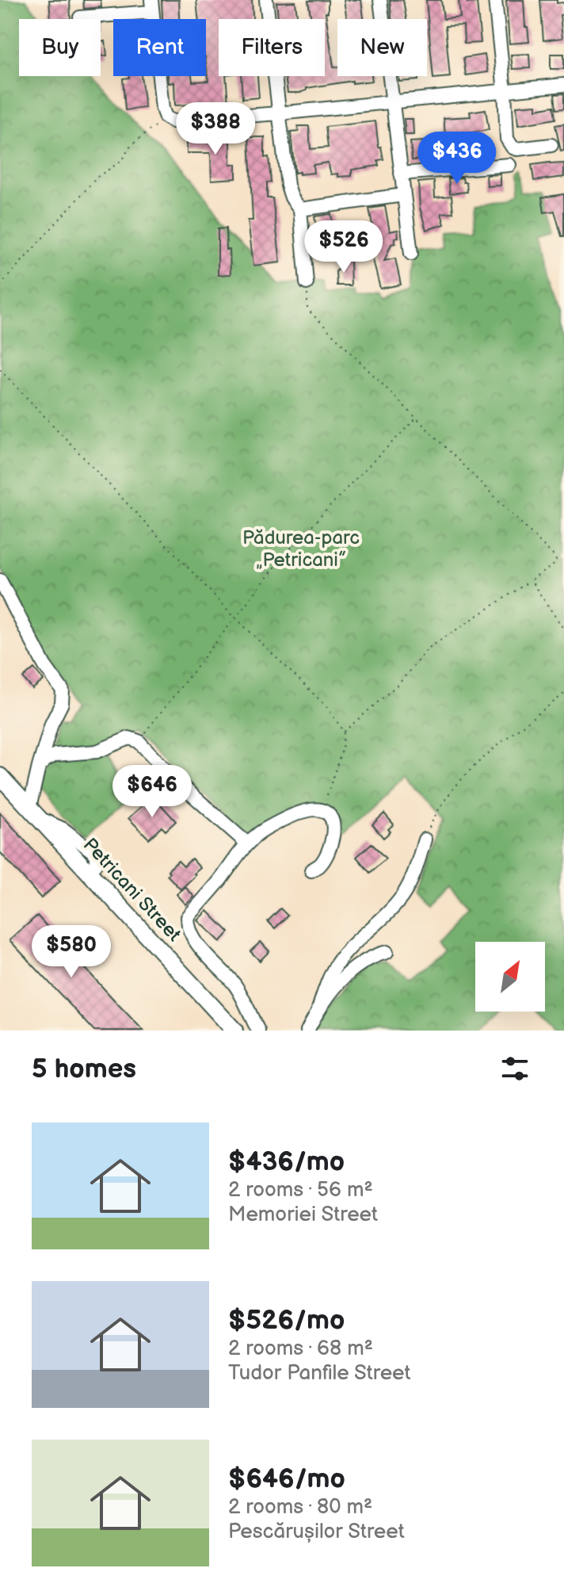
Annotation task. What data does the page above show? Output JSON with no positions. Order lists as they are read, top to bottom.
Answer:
{
  "streets": {
    "main road": ["Petricani Street"]
  },
  "parks": ["Pădurea-parc „Petricani”"],
  "north": "top right",
  "page": {
    "chip": [
      "Buy",
      "Rent",
      "Filters",
      "New"
    ],
    "price": [
      "$388",
      "$436",
      "$526",
      "$646",
      "$580"
    ],
    "heading": "5 homes",
    "list": [
      {
        "name": "$436/mo",
        "note": "2 rooms · 56 m² · Memoriei Street"
      },
      {
        "name": "$526/mo",
        "note": "2 rooms · 68 m² · Tudor Panfile Street"
      },
      {
        "name": "$646/mo",
        "note": "2 rooms · 80 m² · Pescărușilor Street"
      }
    ]
  }
}
